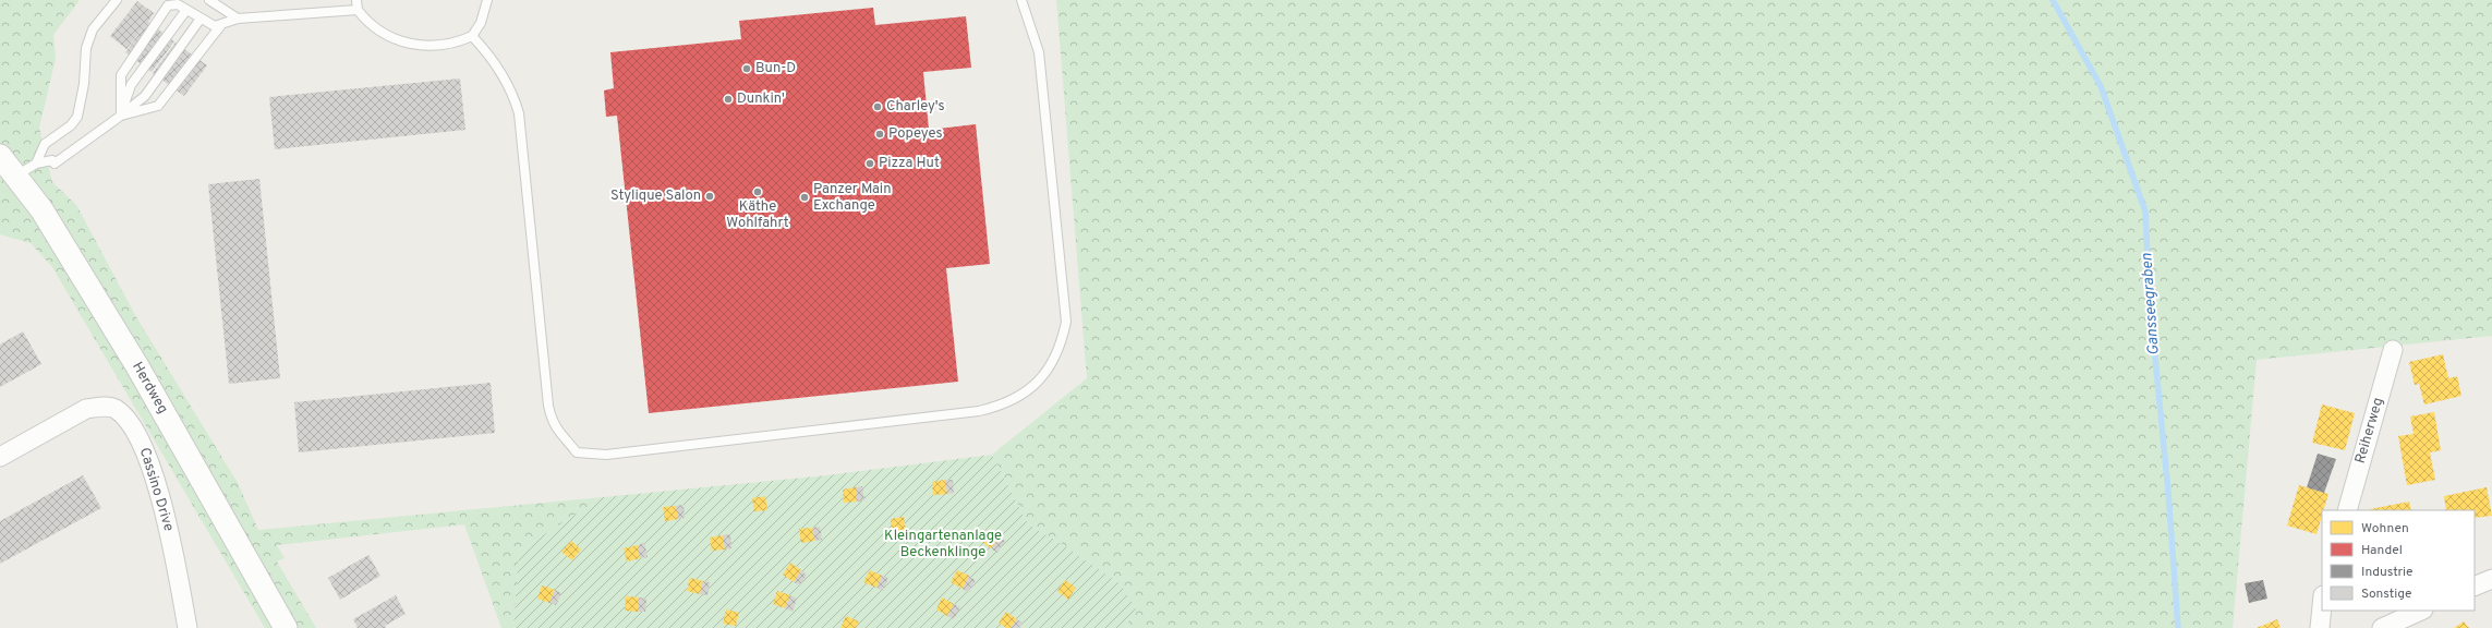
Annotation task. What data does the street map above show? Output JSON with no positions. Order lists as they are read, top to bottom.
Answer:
{
  "streets": {
    "street": ["Herdweg", "Reiherweg", "Cassino Drive"]
  },
  "water": ["Gansseegraben"],
  "parks": ["Kleingartenanlage Beckenklinge"],
  "places": [
    "Bun-D",
    "Dunkin'",
    "Charley's",
    "Popeyes",
    "Pizza Hut",
    "Käthe Wohlfahrt",
    "Stylique Salon",
    "Panzer Main Exchange"
  ],
  "legend": [
    "Wohnen",
    "Handel",
    "Industrie",
    "Sonstige"
  ]
}
